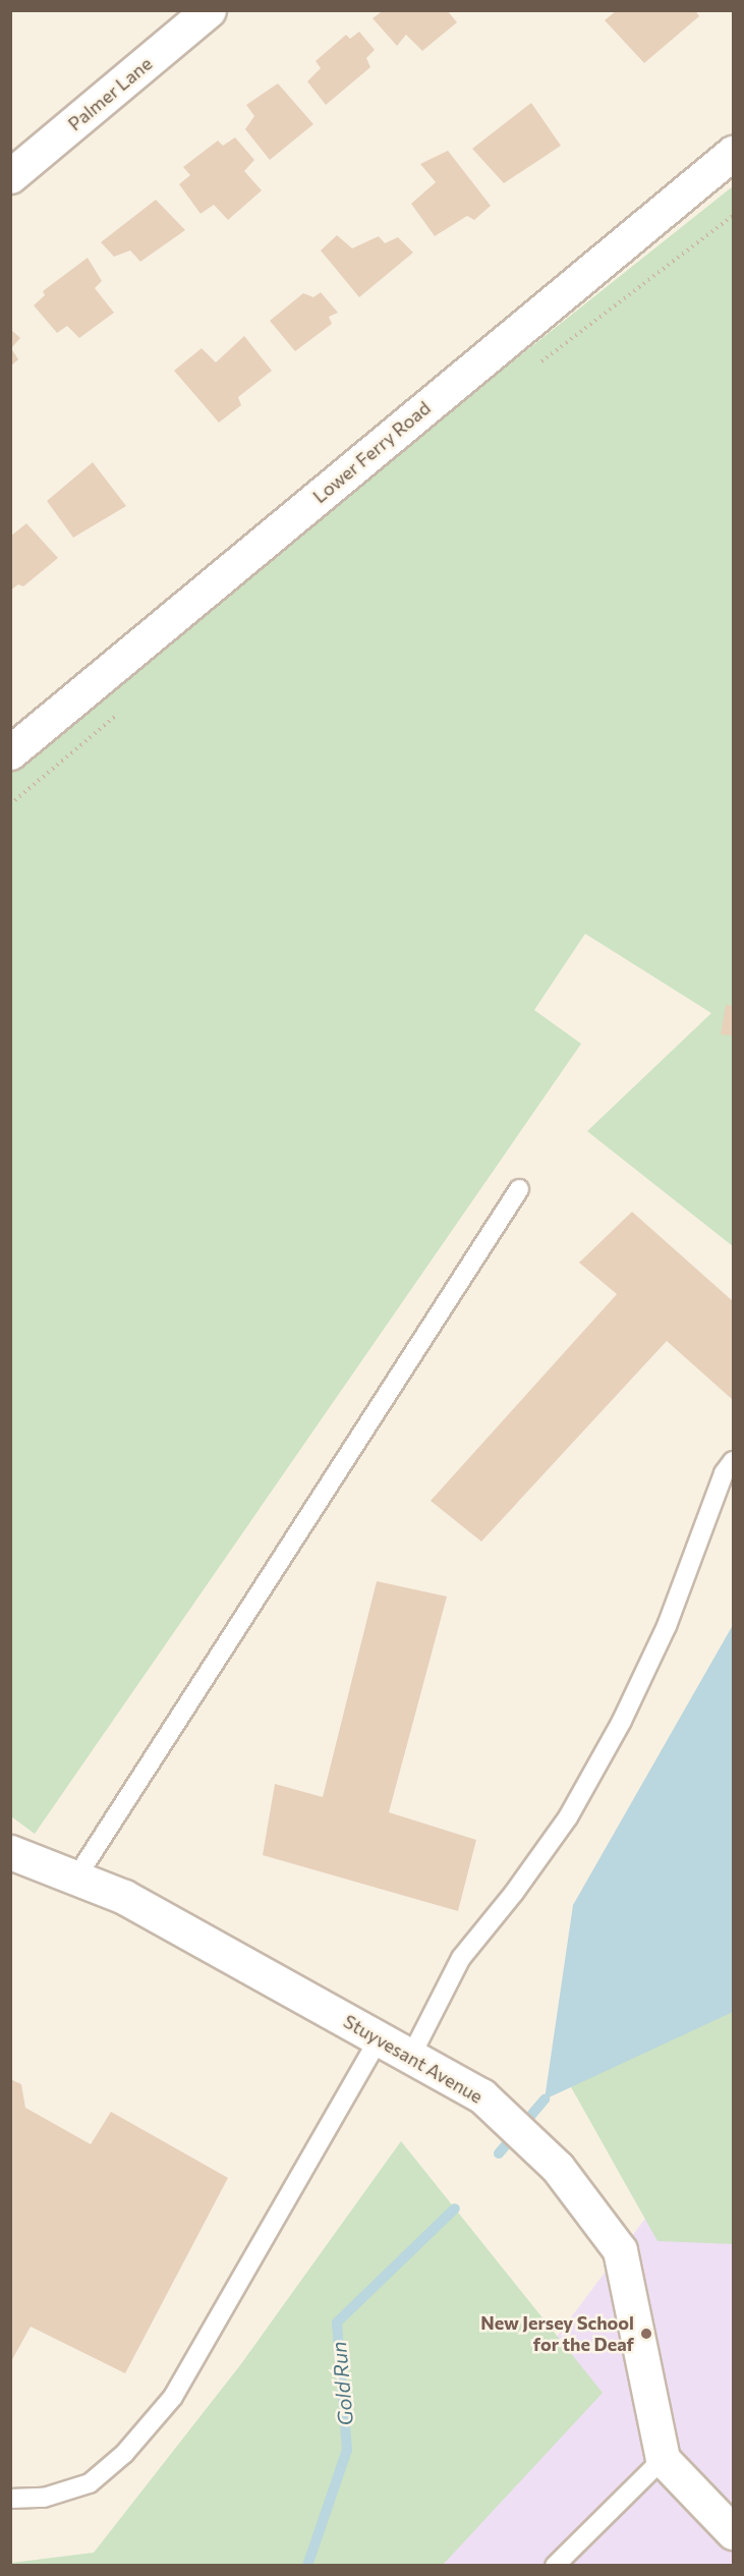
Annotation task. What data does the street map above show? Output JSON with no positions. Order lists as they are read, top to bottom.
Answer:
{
  "streets": {
    "street": ["Palmer Lane", "Lower Ferry Road", "Stuyvesant Avenue"]
  },
  "water": ["Gold Run"],
  "places": ["New Jersey School for the Deaf"]
}
